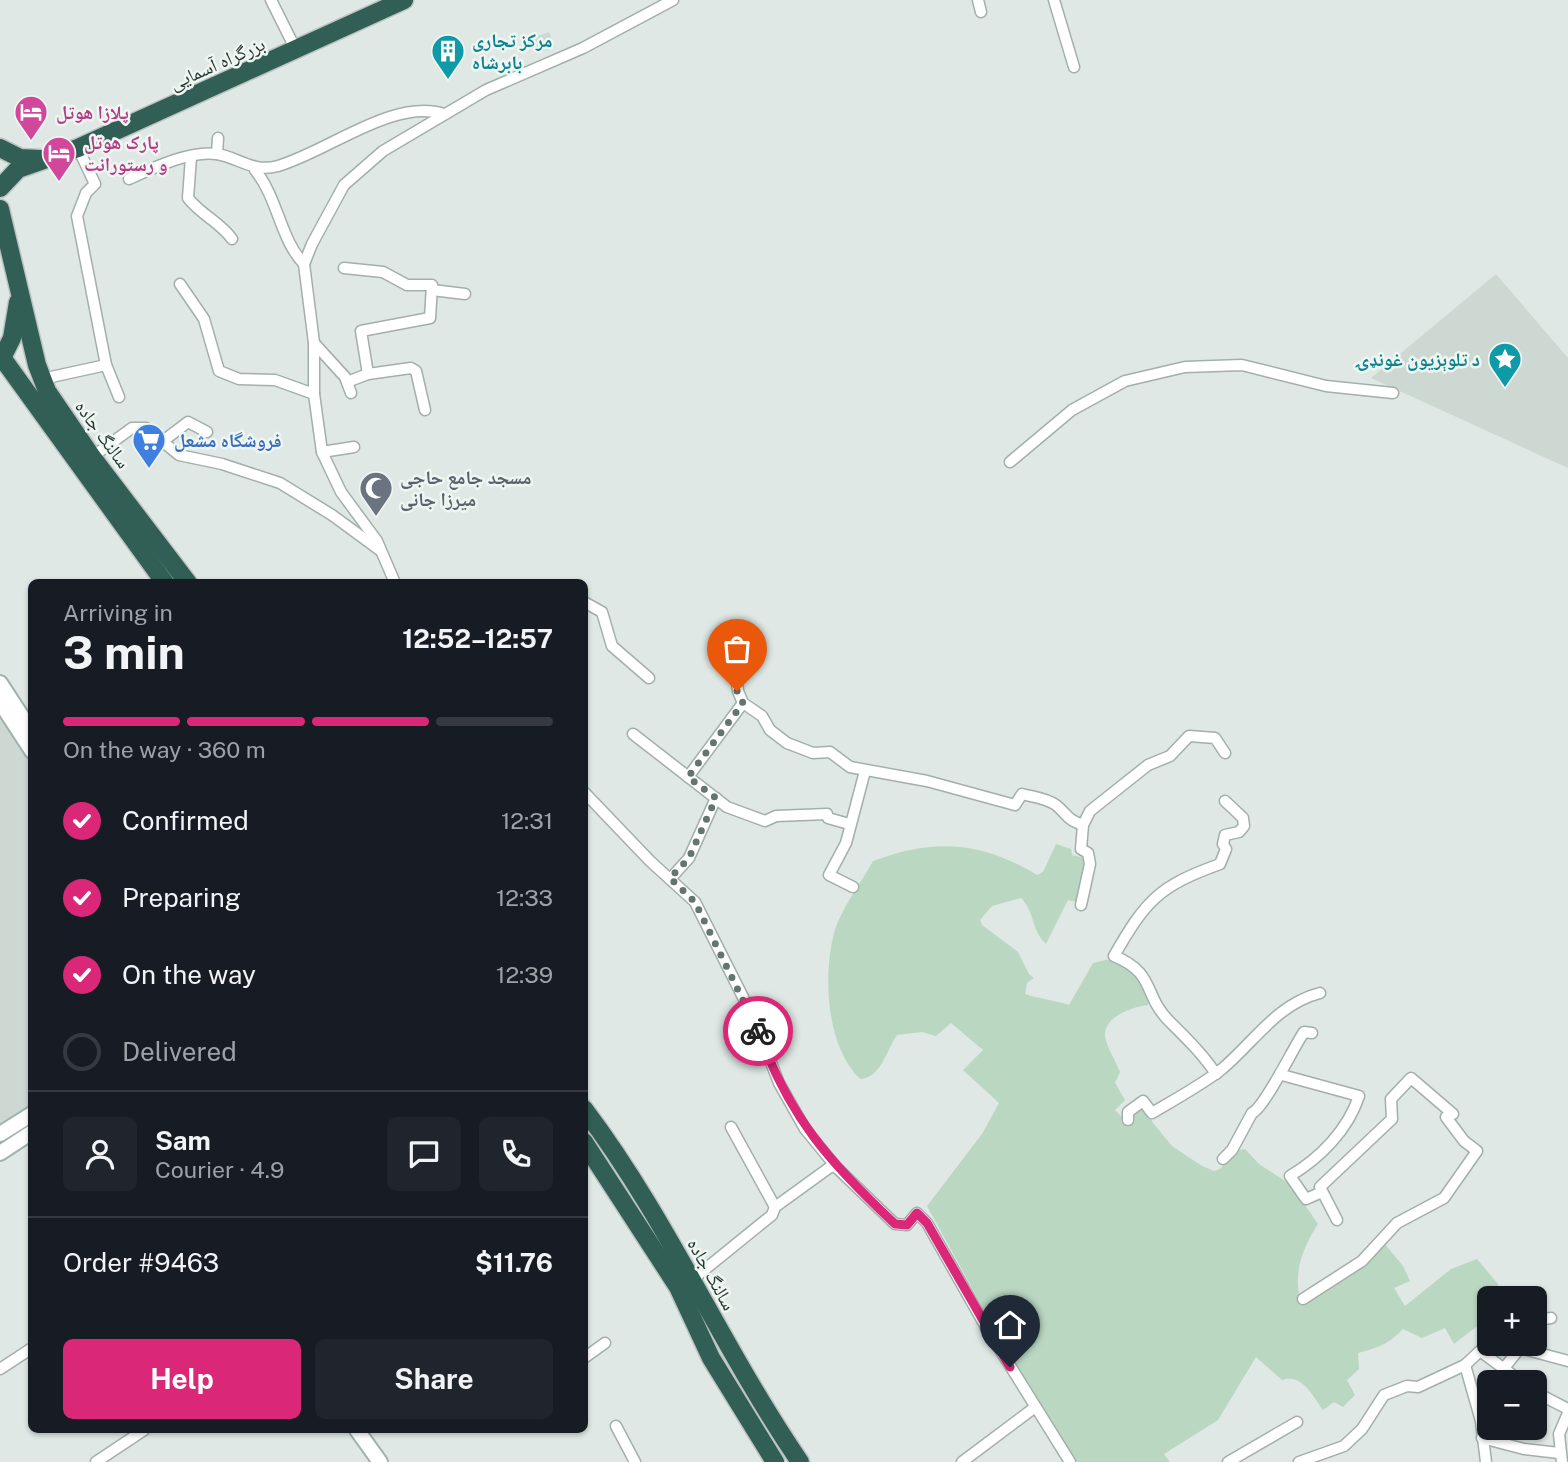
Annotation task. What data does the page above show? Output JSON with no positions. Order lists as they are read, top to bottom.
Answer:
{
  "streets": {
    "highway": ["بزرگراه آسمایی", "سالنگ جاده"]
  },
  "places": {
    "building": ["مرکز تجاری بابرشاه"],
    "hotel": ["پلازا هوتل", "پارک هوتل و رستورانت"],
    "place": ["د تلوېزیون غونډۍ"],
    "supermarket": ["فروشگاه مشعل"],
    "mosque": ["مسجد جامع حاجی میرزا جانی"]
  },
  "page": {
    "heading": ["3 min", "Arriving in", "12:52–12:57"],
    "panel": [
      "Sam",
      "Courier · 4.9",
      "Order #9463",
      "$11.76"
    ],
    "bar": "On the way · 360 m",
    "list": [
      ["Confirmed", "12:31"],
      ["Preparing", "12:33"],
      ["On the way", "12:39"],
      "Delivered"
    ],
    "map_buttons": ["+", "−"],
    "buttons": ["Help", "Share"]
  }
}
